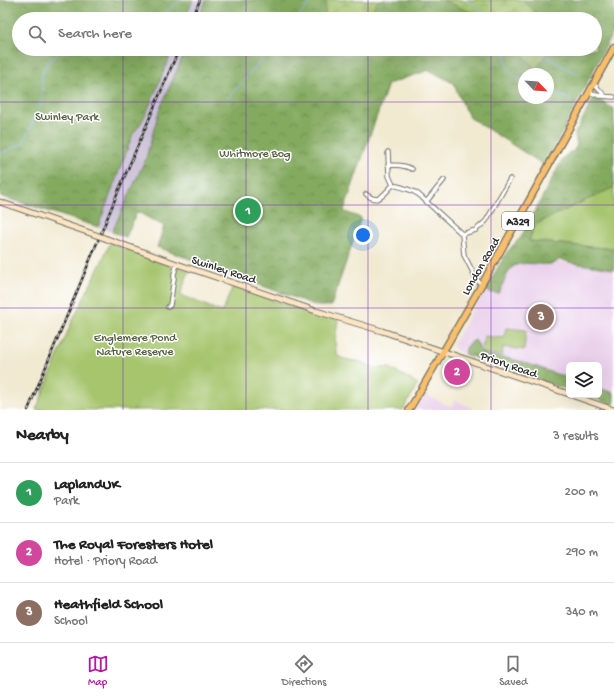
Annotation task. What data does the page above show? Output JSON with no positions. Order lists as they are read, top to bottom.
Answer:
{
  "streets": {
    "main road": [
      "A329",
      "London Road",
      "Swinley Road",
      "Priory Road"
    ]
  },
  "crossings": [
    ["London Road", "Swinley Road"],
    ["London Road", "Priory Road"],
    ["Swinley Road", "Priory Road"]
  ],
  "parks": ["Swinley Park", "Whitmore Bog", "Englemere Pond Nature Reserve"],
  "north": "bottom right",
  "page": {
    "search": "Search here",
    "pins": ["1", "3", "2"],
    "heading": ["Nearby", "3 results"],
    "list": [
      {
        "mark": "1",
        "name": "LaplandUK",
        "note": "Park",
        "value": "200 m"
      },
      {
        "mark": "2",
        "name": "The Royal Foresters Hotel",
        "note": "Hotel · Priory Road",
        "value": "290 m"
      },
      {
        "mark": "3",
        "name": "Heathfield School",
        "note": "School",
        "value": "340 m"
      }
    ],
    "nav": ["Map", "Directions", "Saved"]
  }
}
